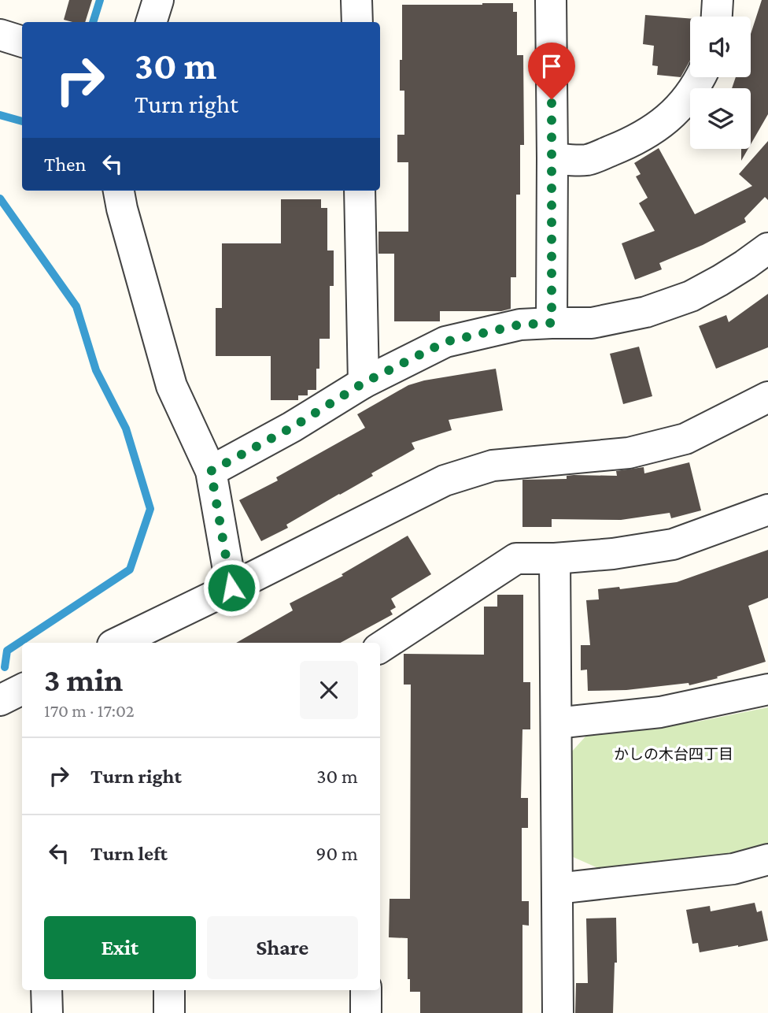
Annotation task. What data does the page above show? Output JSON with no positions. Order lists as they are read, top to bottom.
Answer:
{
  "districts": ["かしの木台四丁目"],
  "page": {
    "turn": ["30 m", "Turn right"],
    "then": "Then",
    "heading": ["3 min", "170 m · 17:02"],
    "list": [
      {
        "name": "Turn right",
        "value": "30 m"
      },
      {
        "name": "Turn left",
        "value": "90 m"
      }
    ],
    "buttons": ["Exit", "Share"]
  }
}
